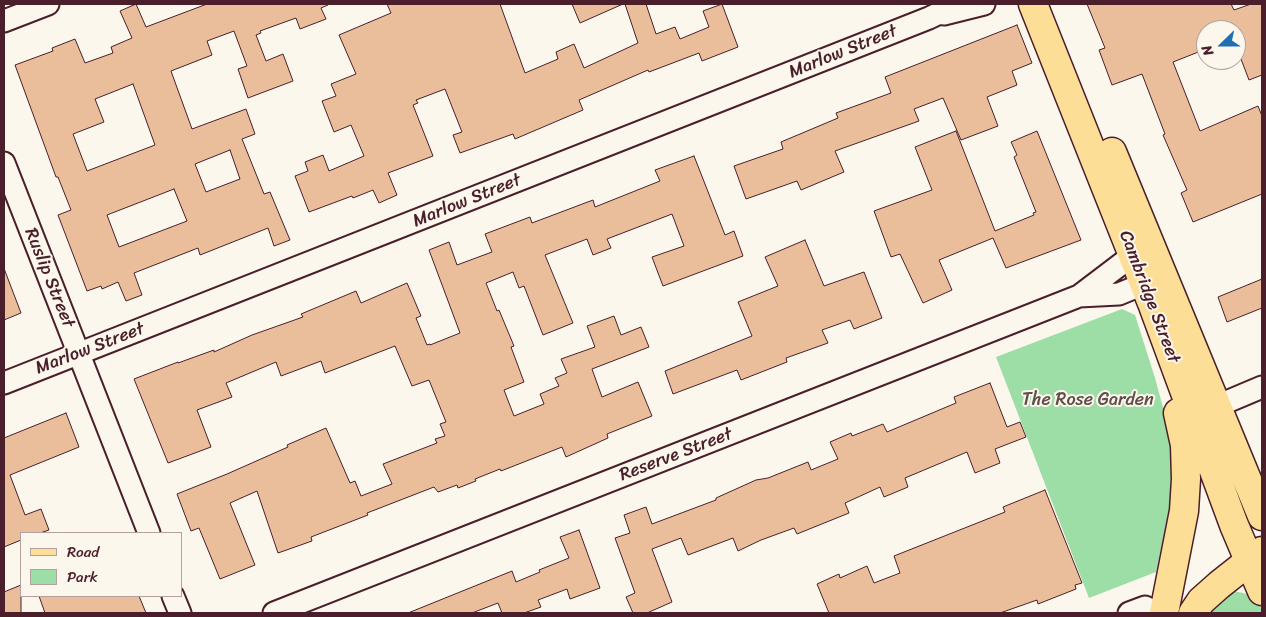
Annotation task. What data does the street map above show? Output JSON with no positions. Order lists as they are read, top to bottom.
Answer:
{
  "streets": {
    "main road": ["Cambridge Street"],
    "street": ["Marlow Street", "Ruslip Street", "Reserve Street"]
  },
  "crossings": [
    ["Marlow Street", "Ruslip Street"],
    ["Cambridge Street", "Reserve Street"]
  ],
  "parks": ["The Rose Garden"],
  "legend": ["Road", "Park"],
  "north": "left"
}
